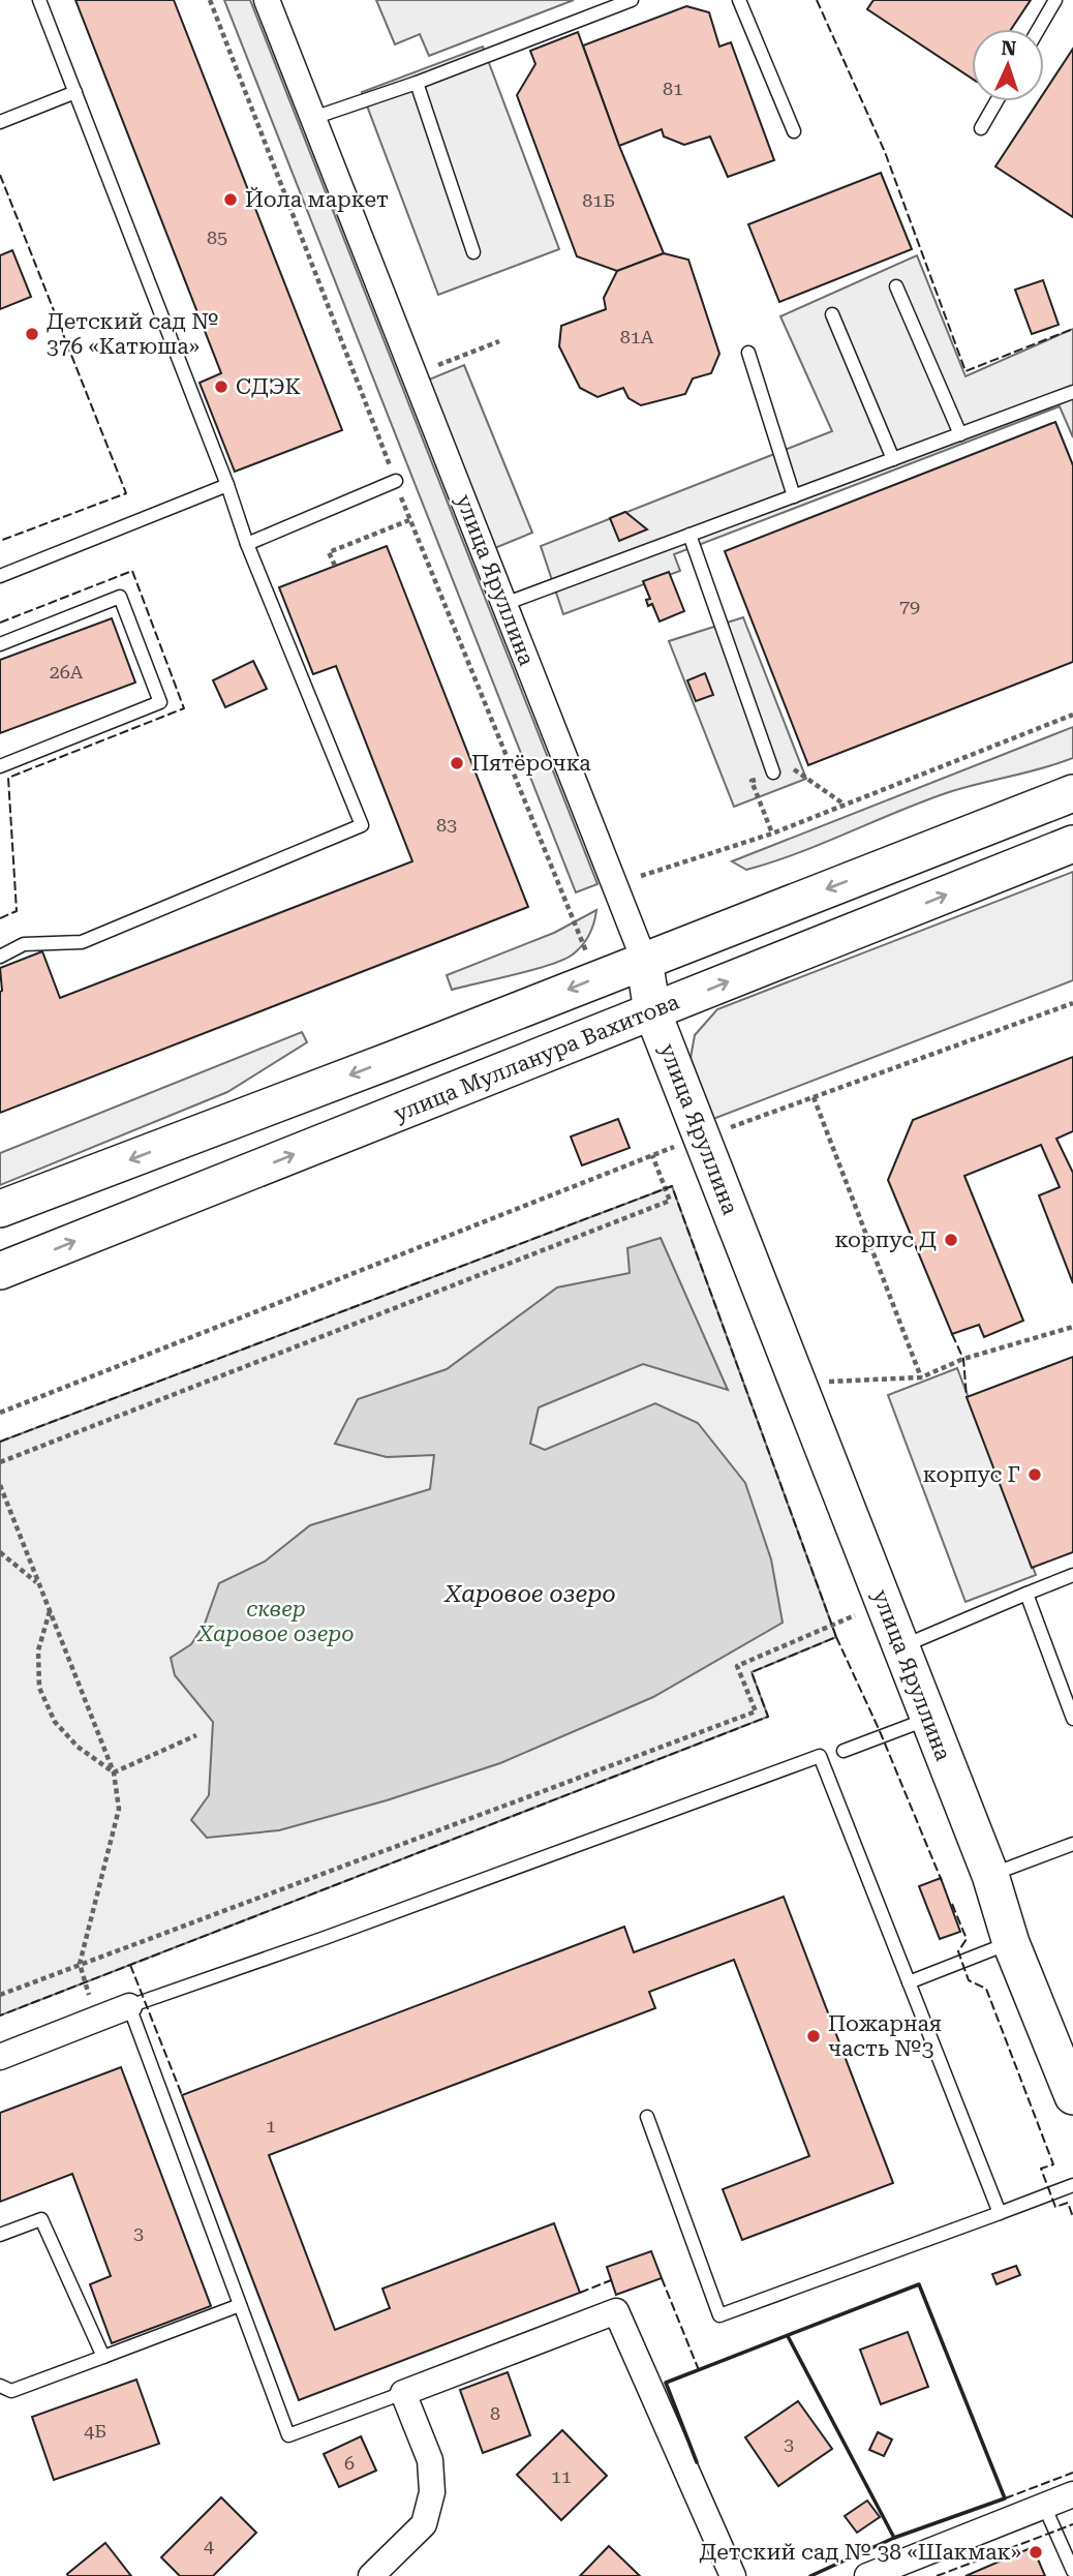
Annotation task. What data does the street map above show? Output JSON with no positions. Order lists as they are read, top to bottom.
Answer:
{
  "streets": {
    "main road": ["улица Яруллина", "улица Мулланура Вахитова"]
  },
  "crossings": [
    ["улица Яруллина", "улица Мулланура Вахитова"]
  ],
  "water": ["Харовое озеро"],
  "parks": ["сквер Харовое озеро"],
  "places": [
    "Йола маркет",
    "Детский сад № 376 «Катюша»",
    "СДЭК",
    "Пятёрочка",
    "корпус Д",
    "корпус Г",
    "Пожарная часть №3",
    "Детский сад № 38 «Шакмак»"
  ],
  "house_numbers": [
    "81",
    "81Б",
    "85",
    "81А",
    "79",
    "26А",
    "83",
    "1",
    "3",
    "8",
    "4Б",
    "3",
    "6",
    "11",
    "4"
  ],
  "north": "top"
}
